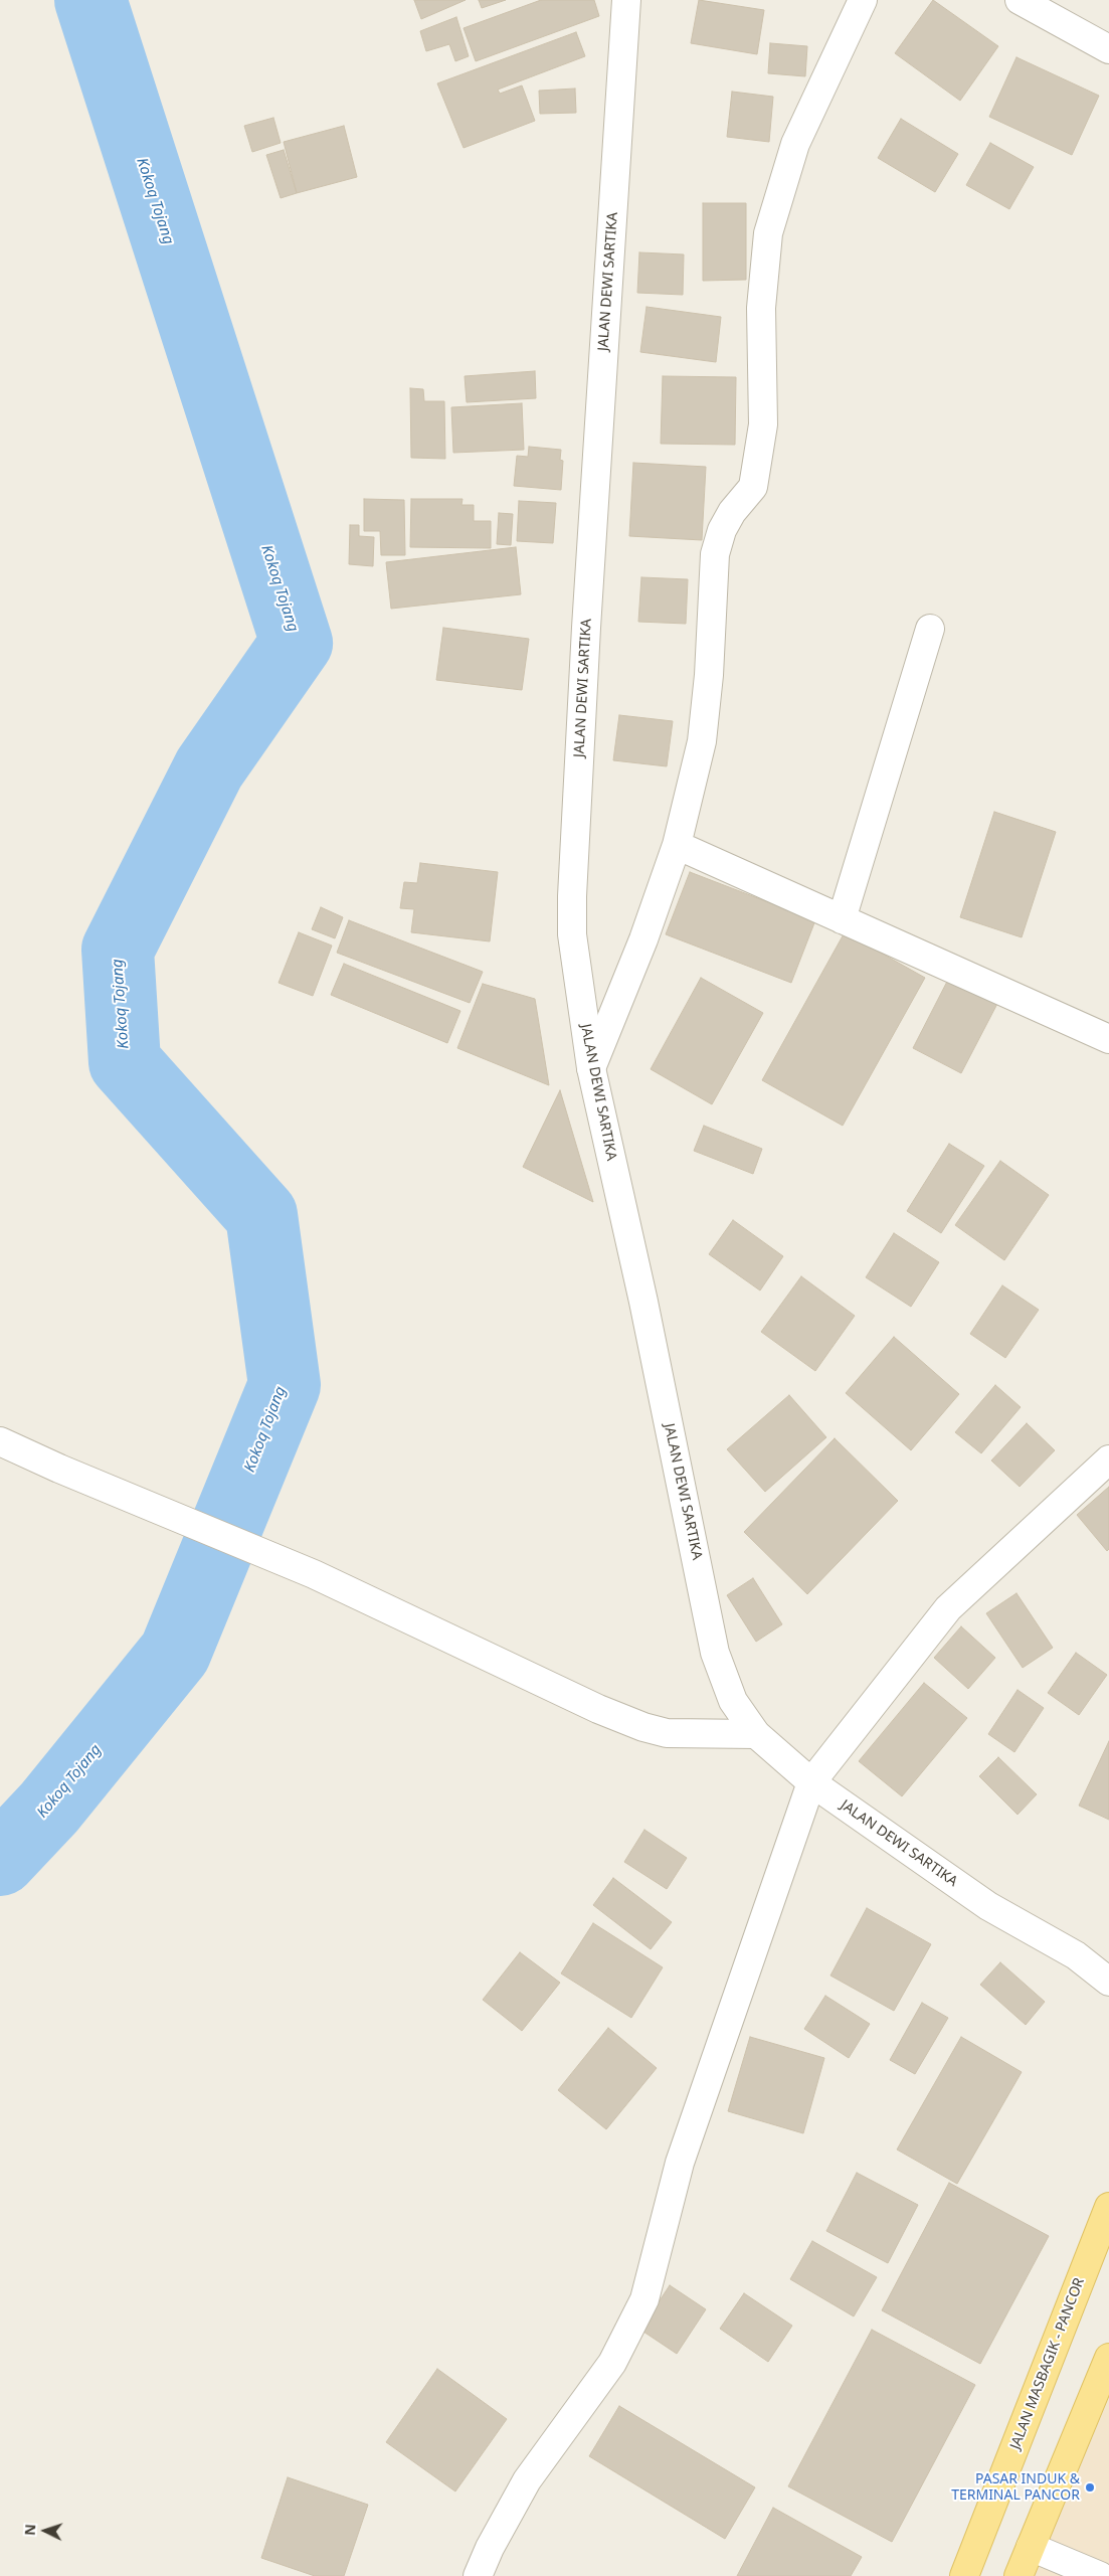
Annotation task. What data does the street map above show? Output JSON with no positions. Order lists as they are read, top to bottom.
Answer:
{
  "streets": {
    "main road": ["JALAN MASBAGIK - PANCOR"],
    "street": ["JALAN DEWI SARTIKA"]
  },
  "water": ["Kokoq Tojang"],
  "places": ["PASAR INDUK & TERMINAL PANCOR"],
  "north": "left"
}
